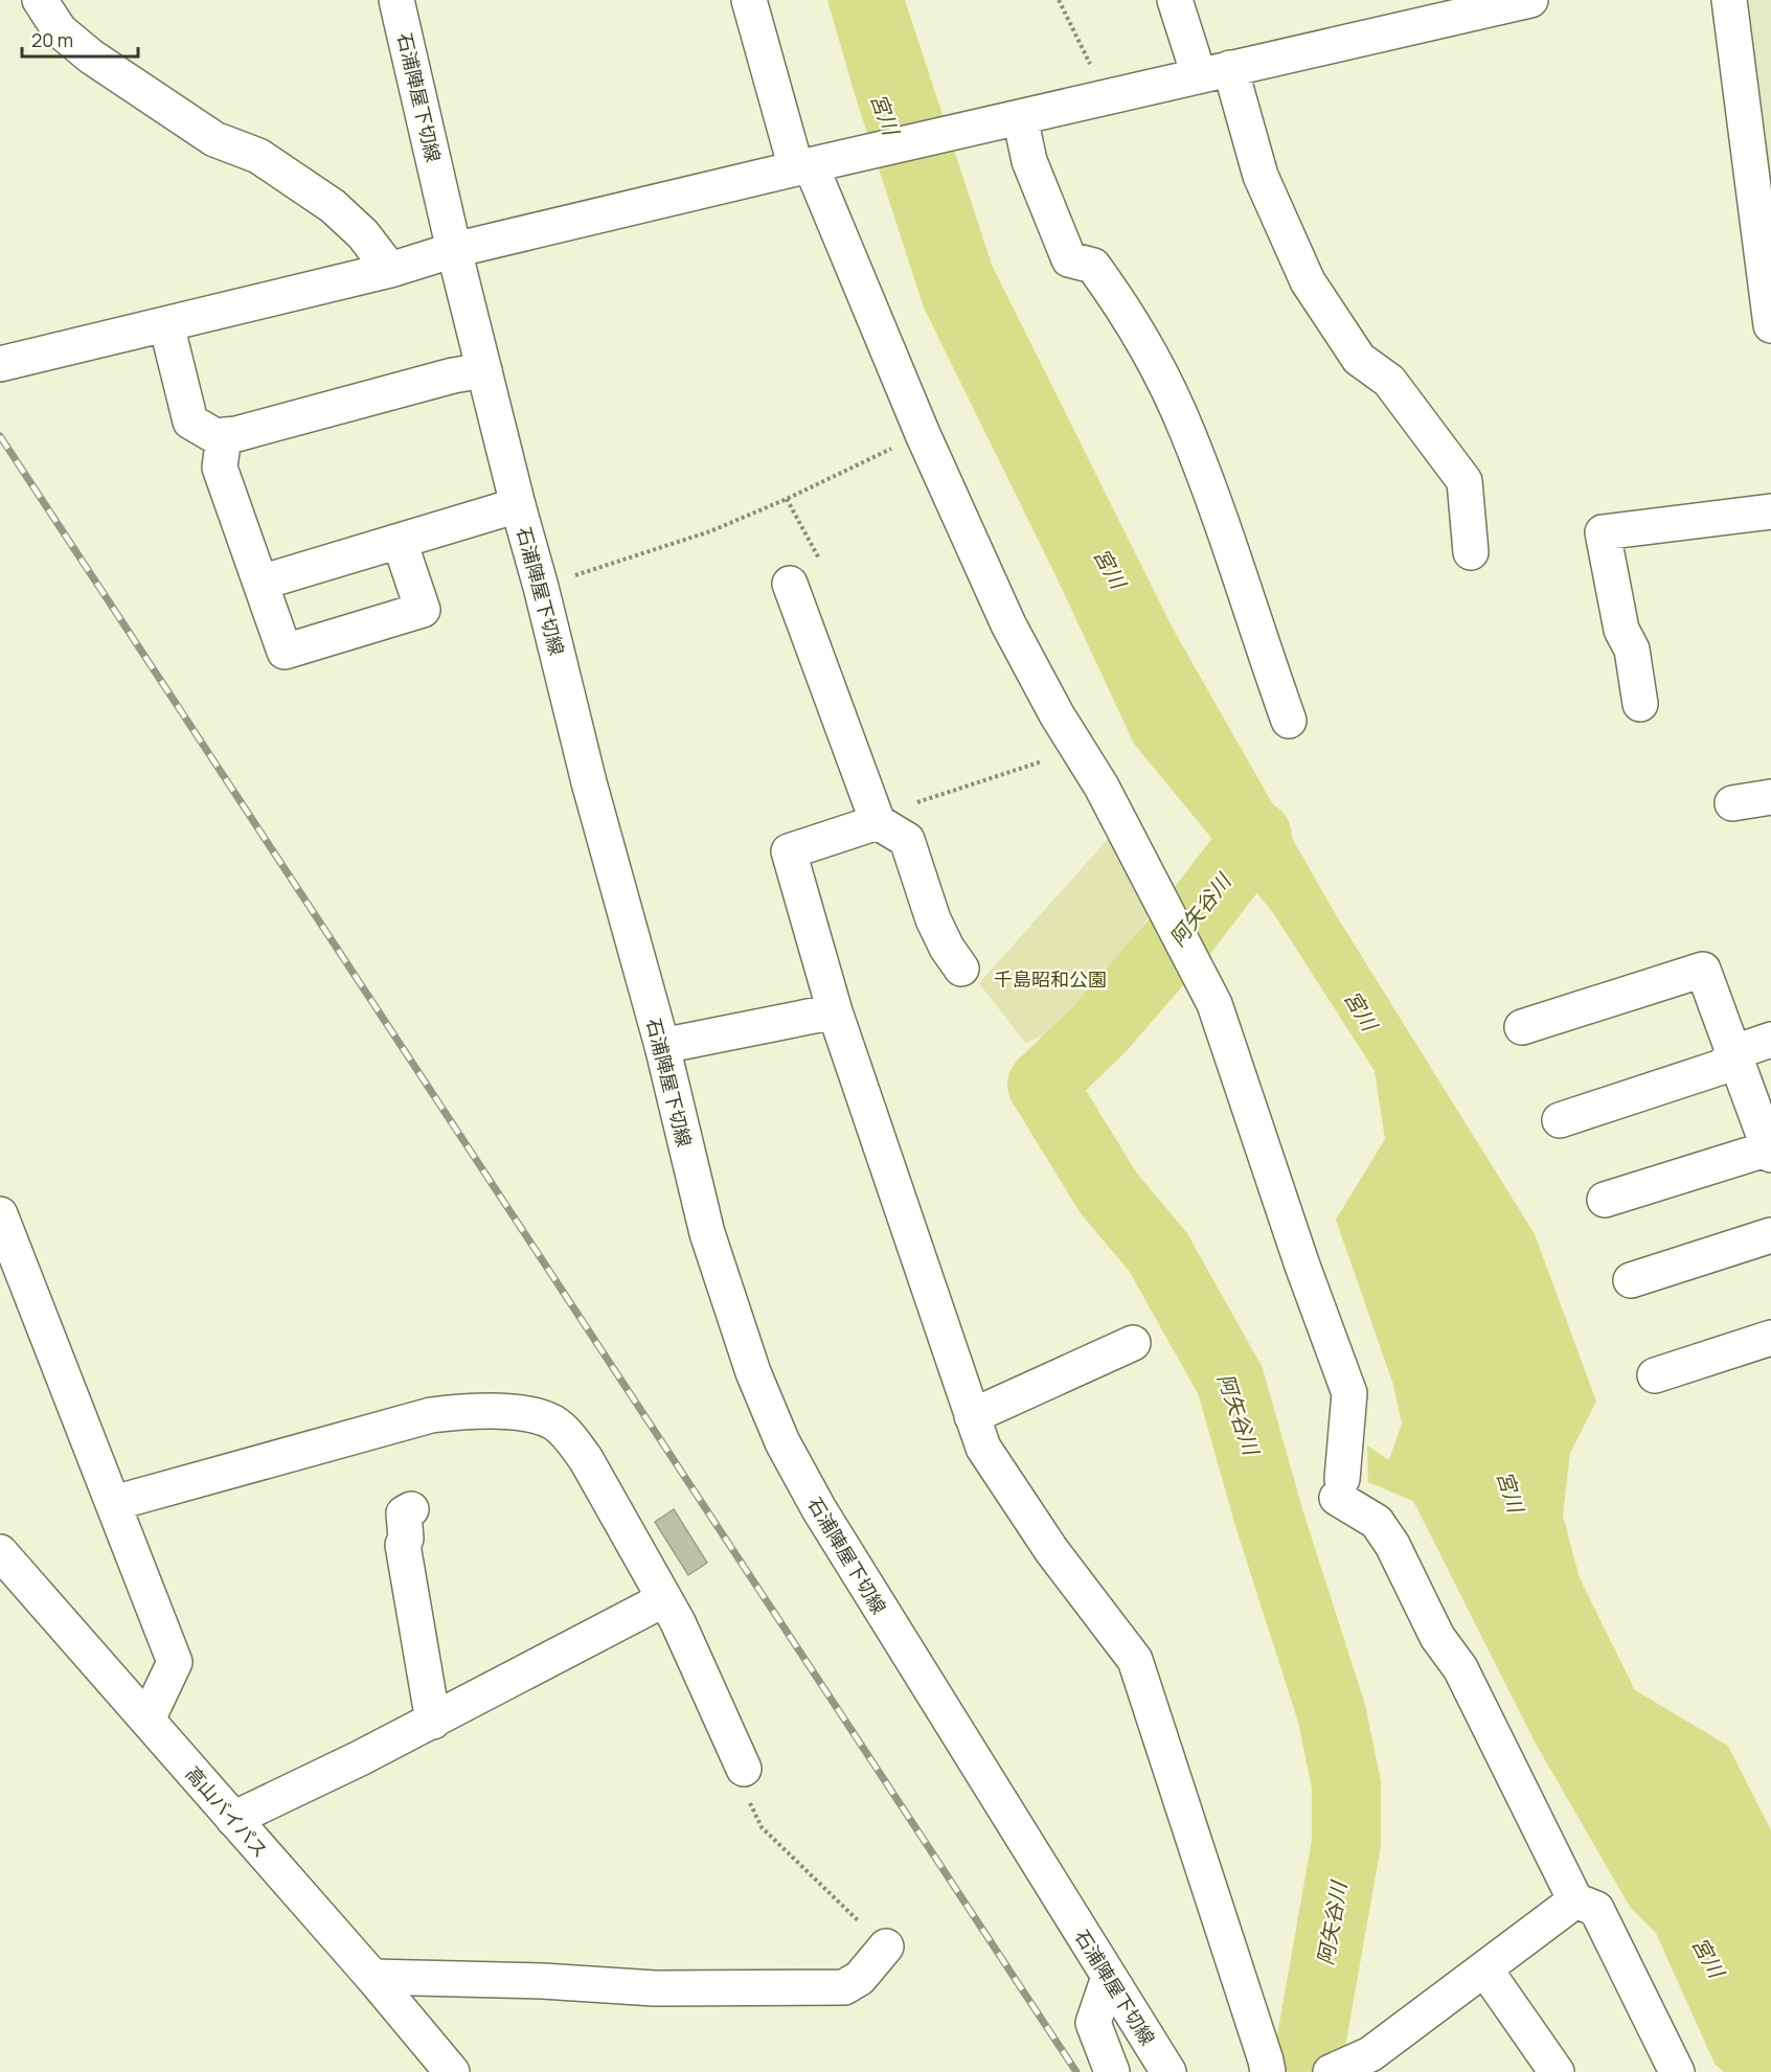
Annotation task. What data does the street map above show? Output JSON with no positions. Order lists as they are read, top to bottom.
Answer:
{
  "streets": {
    "main road": ["石浦陣屋下切線", "高山バイパス"]
  },
  "water": ["宮川", "阿矢谷川"],
  "parks": ["千島昭和公園"],
  "scale_bar": "20 m"
}
